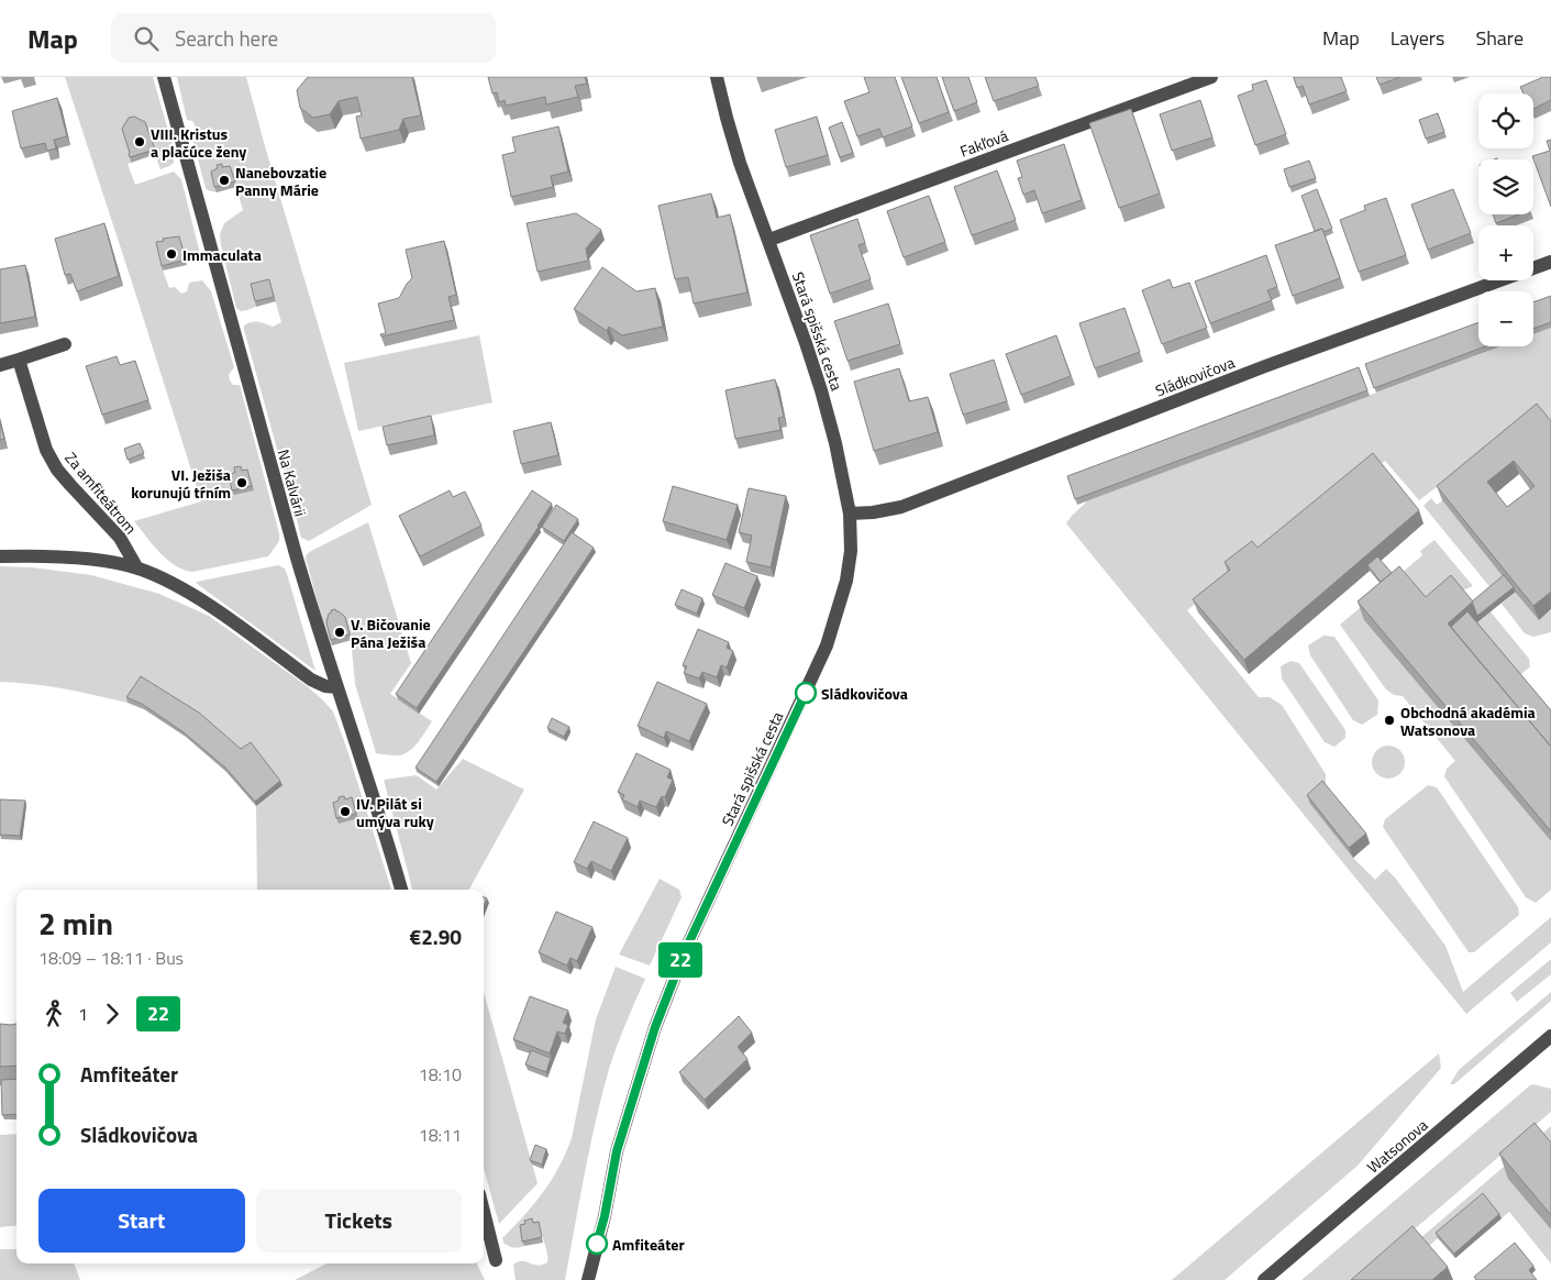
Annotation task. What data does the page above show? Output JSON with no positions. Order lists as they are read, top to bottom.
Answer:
{
  "streets": {
    "street": [
      "Fakľová",
      "Stará spišská cesta",
      "Sládkovičova",
      "Na Kalvárii",
      "Za amfiteátrom",
      "Watsonova"
    ]
  },
  "crossings": [
    ["Fakľová", "Stará spišská cesta"],
    ["Stará spišská cesta", "Sládkovičova"]
  ],
  "places": [
    "VIII. Kristus a plačúce ženy",
    "Nanebovzatie Panny Márie",
    "Immaculata",
    "VI. Ježiša korunujú tŕním",
    "V. Bičovanie Pána Ježiša",
    "Sládkovičova",
    "Obchodná akadémia Watsonova",
    "IV. Pilát si umýva ruky",
    "Amfiteáter"
  ],
  "lines": ["bus line 22"],
  "page": {
    "header": "Map",
    "search": "Search here",
    "nav": ["Map", "Layers", "Share"],
    "on_map": "22",
    "map_buttons": ["+", "−"],
    "heading": ["2 min", "18:09 – 18:11 · Bus", "€2.90"],
    "legs": ["1", "22"],
    "list": [
      {
        "name": "Amfiteáter",
        "value": "18:10"
      },
      {
        "name": "Sládkovičova",
        "value": "18:11"
      }
    ],
    "buttons": ["Start", "Tickets"]
  }
}
